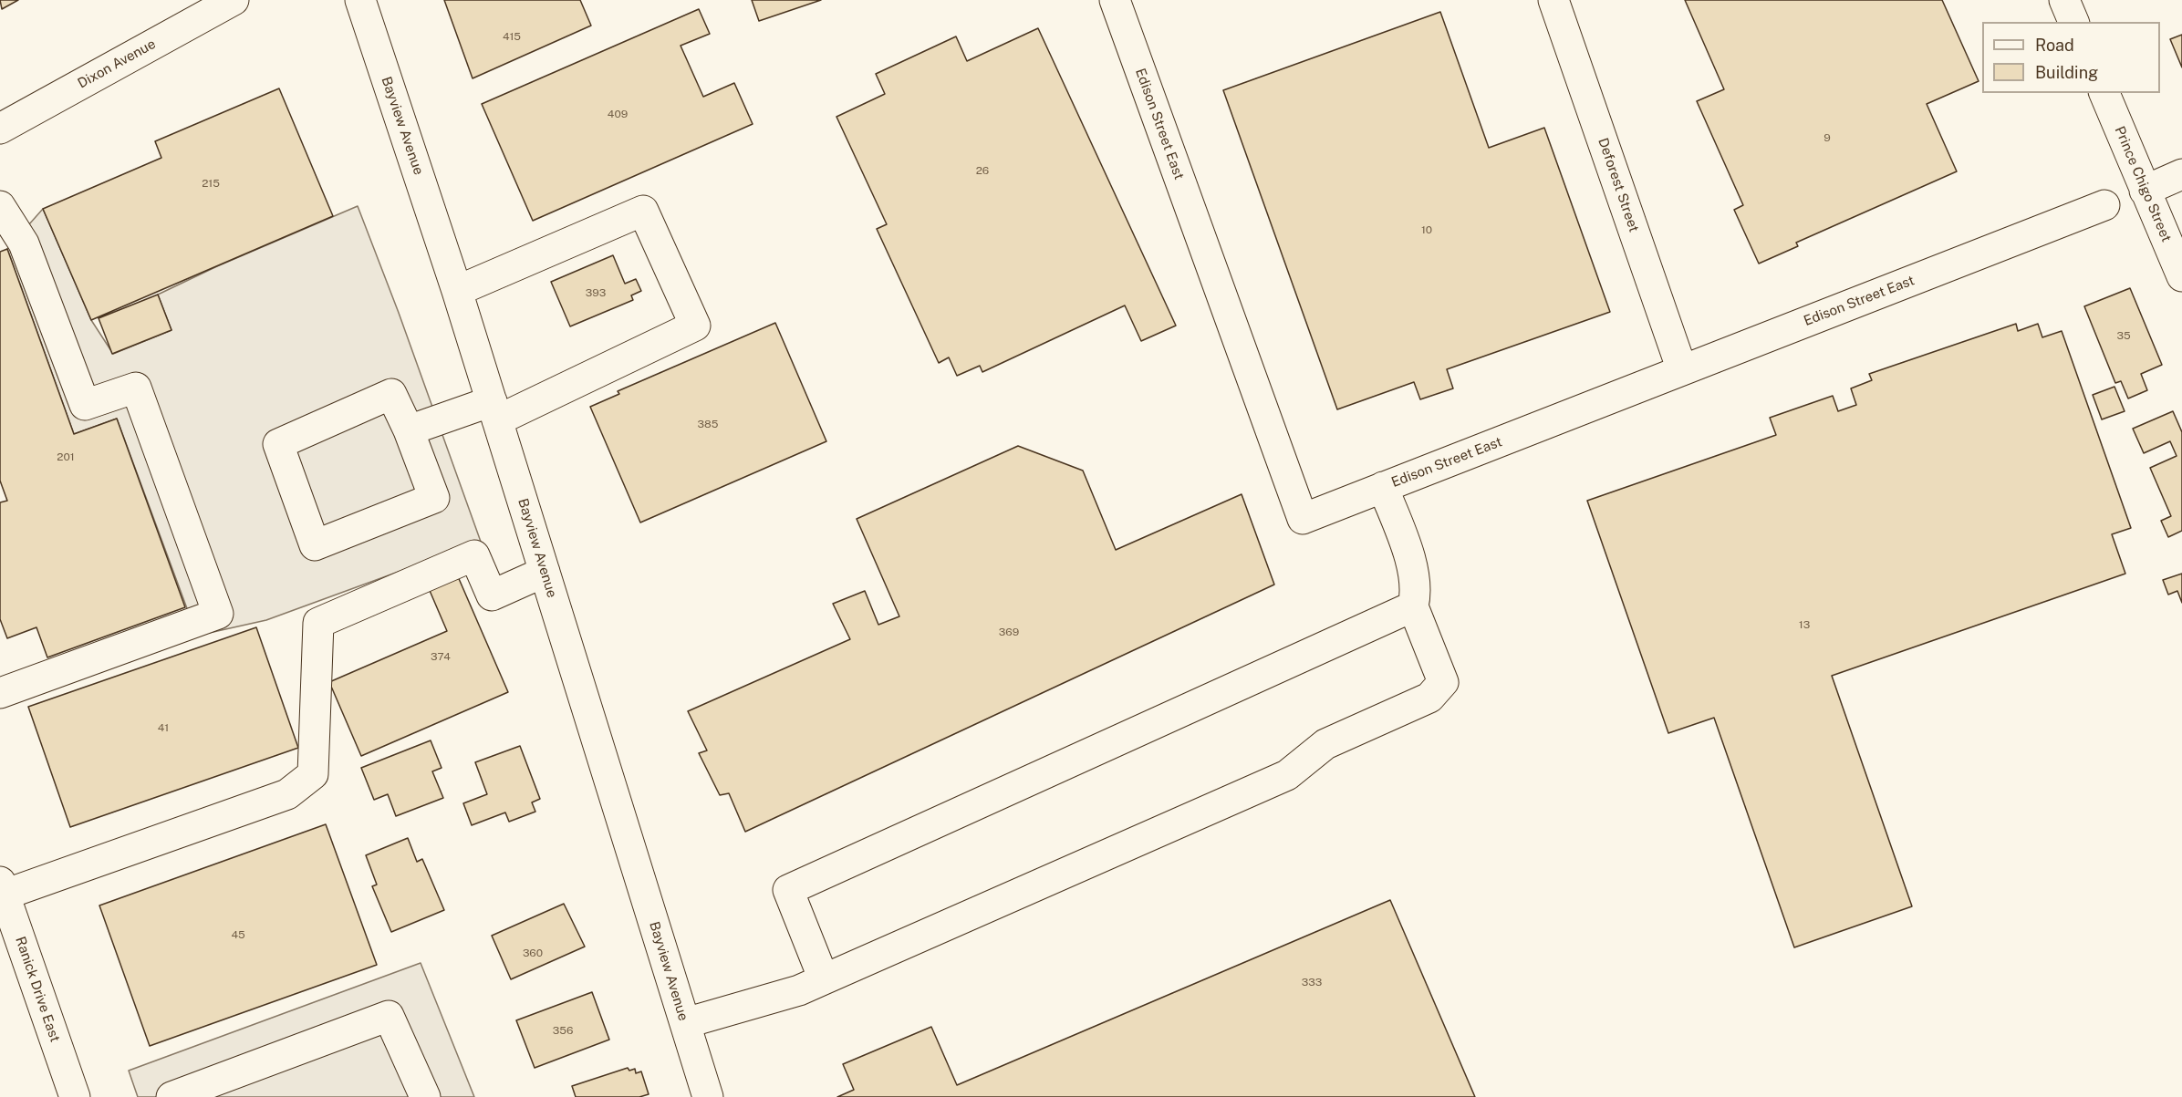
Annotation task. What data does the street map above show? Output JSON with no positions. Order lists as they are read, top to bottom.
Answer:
{
  "streets": {
    "street": [
      "Dixon Avenue",
      "Edison Street East",
      "Bayview Avenue",
      "Prince Chigo Street",
      "Deforest Street",
      "Ranick Drive East"
    ]
  },
  "crossings": [
    ["Edison Street East", "Deforest Street"]
  ],
  "house_numbers": [
    "415",
    "409",
    "9",
    "26",
    "215",
    "10",
    "393",
    "35",
    "385",
    "201",
    "13",
    "369",
    "374",
    "41",
    "45",
    "360",
    "333",
    "356"
  ],
  "legend": ["Road", "Building"]
}
